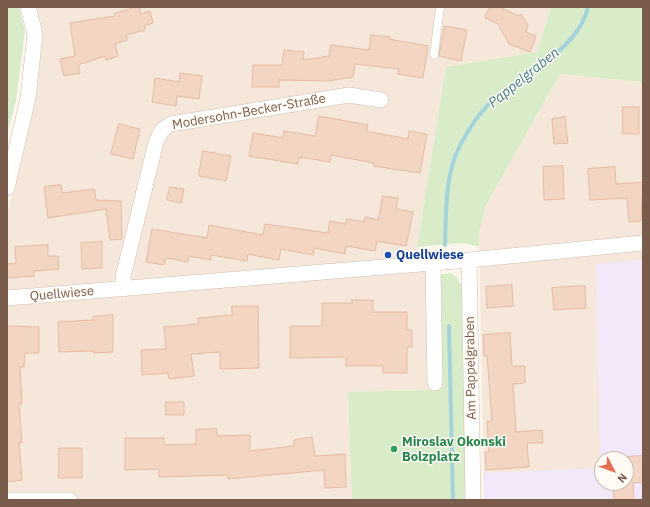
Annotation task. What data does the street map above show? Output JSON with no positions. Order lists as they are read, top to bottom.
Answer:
{
  "streets": {
    "street": ["Modersohn-Becker-Straße", "Quellwiese", "Am Pappelgraben"]
  },
  "crossings": [
    ["Modersohn-Becker-Straße", "Quellwiese"],
    ["Quellwiese", "Am Pappelgraben"]
  ],
  "water": ["Pappelgraben"],
  "places": ["Quellwiese", "Miroslav Okonski Bolzplatz"],
  "north": "bottom right"
}
